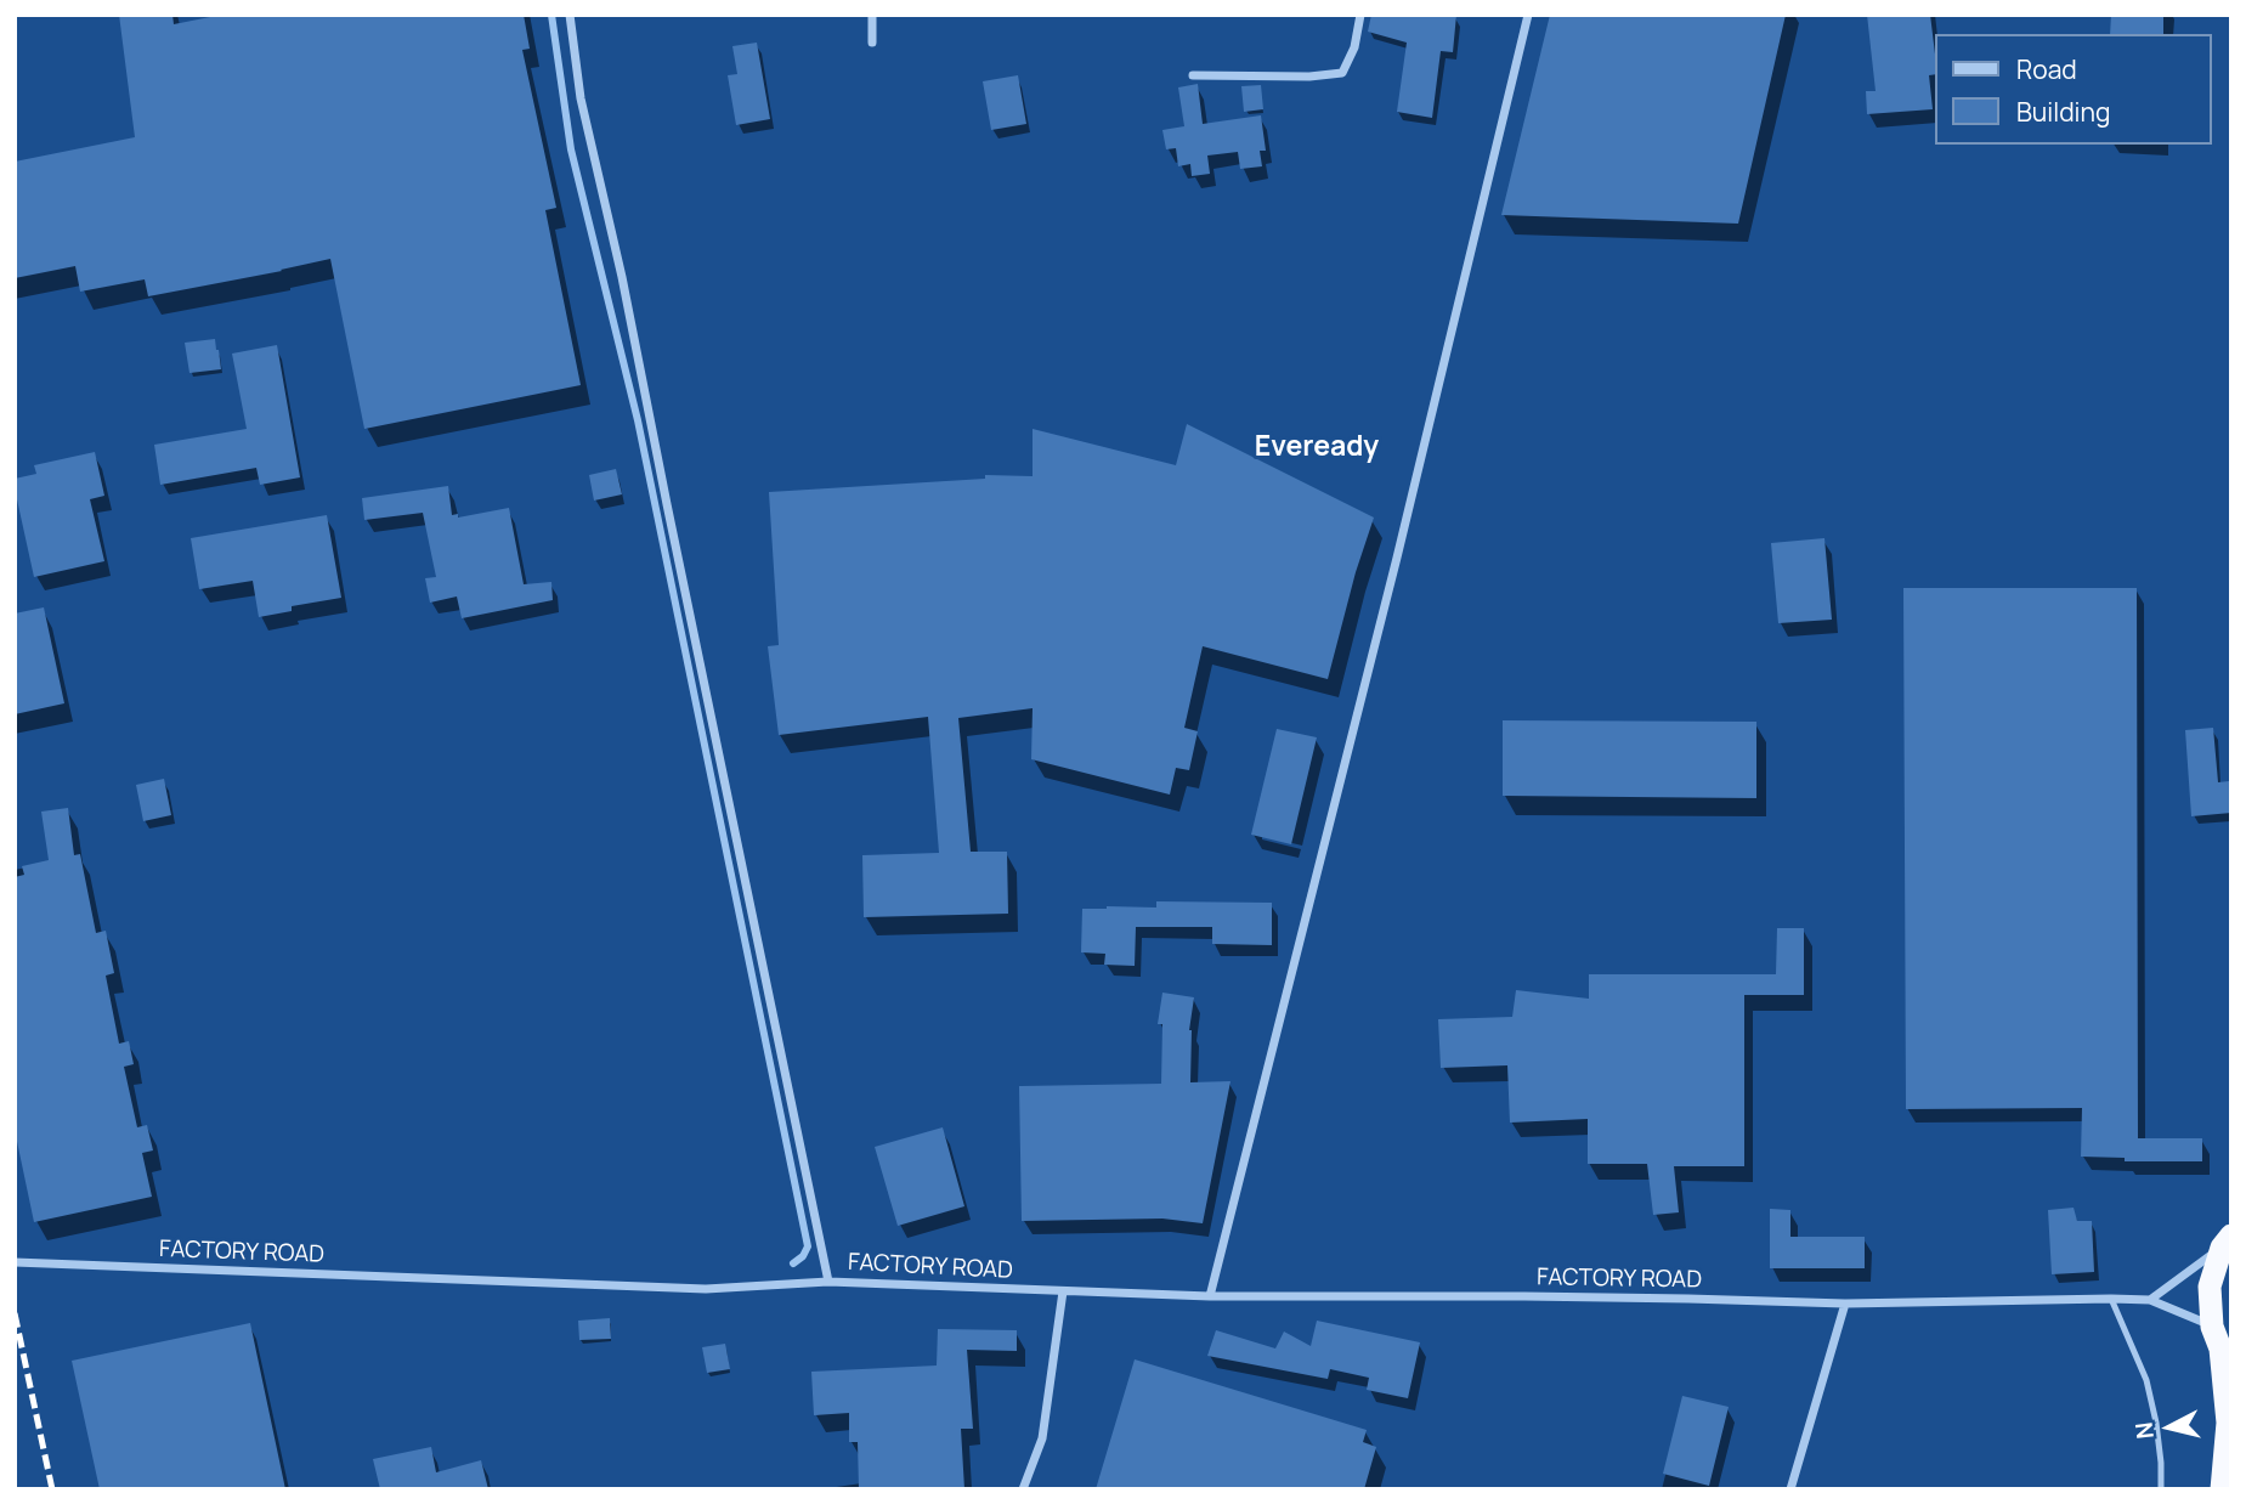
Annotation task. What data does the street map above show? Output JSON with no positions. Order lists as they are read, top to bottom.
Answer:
{
  "streets": {
    "street": ["FACTORY ROAD"]
  },
  "districts": ["Eveready"],
  "legend": ["Road", "Building"],
  "north": "left"
}
